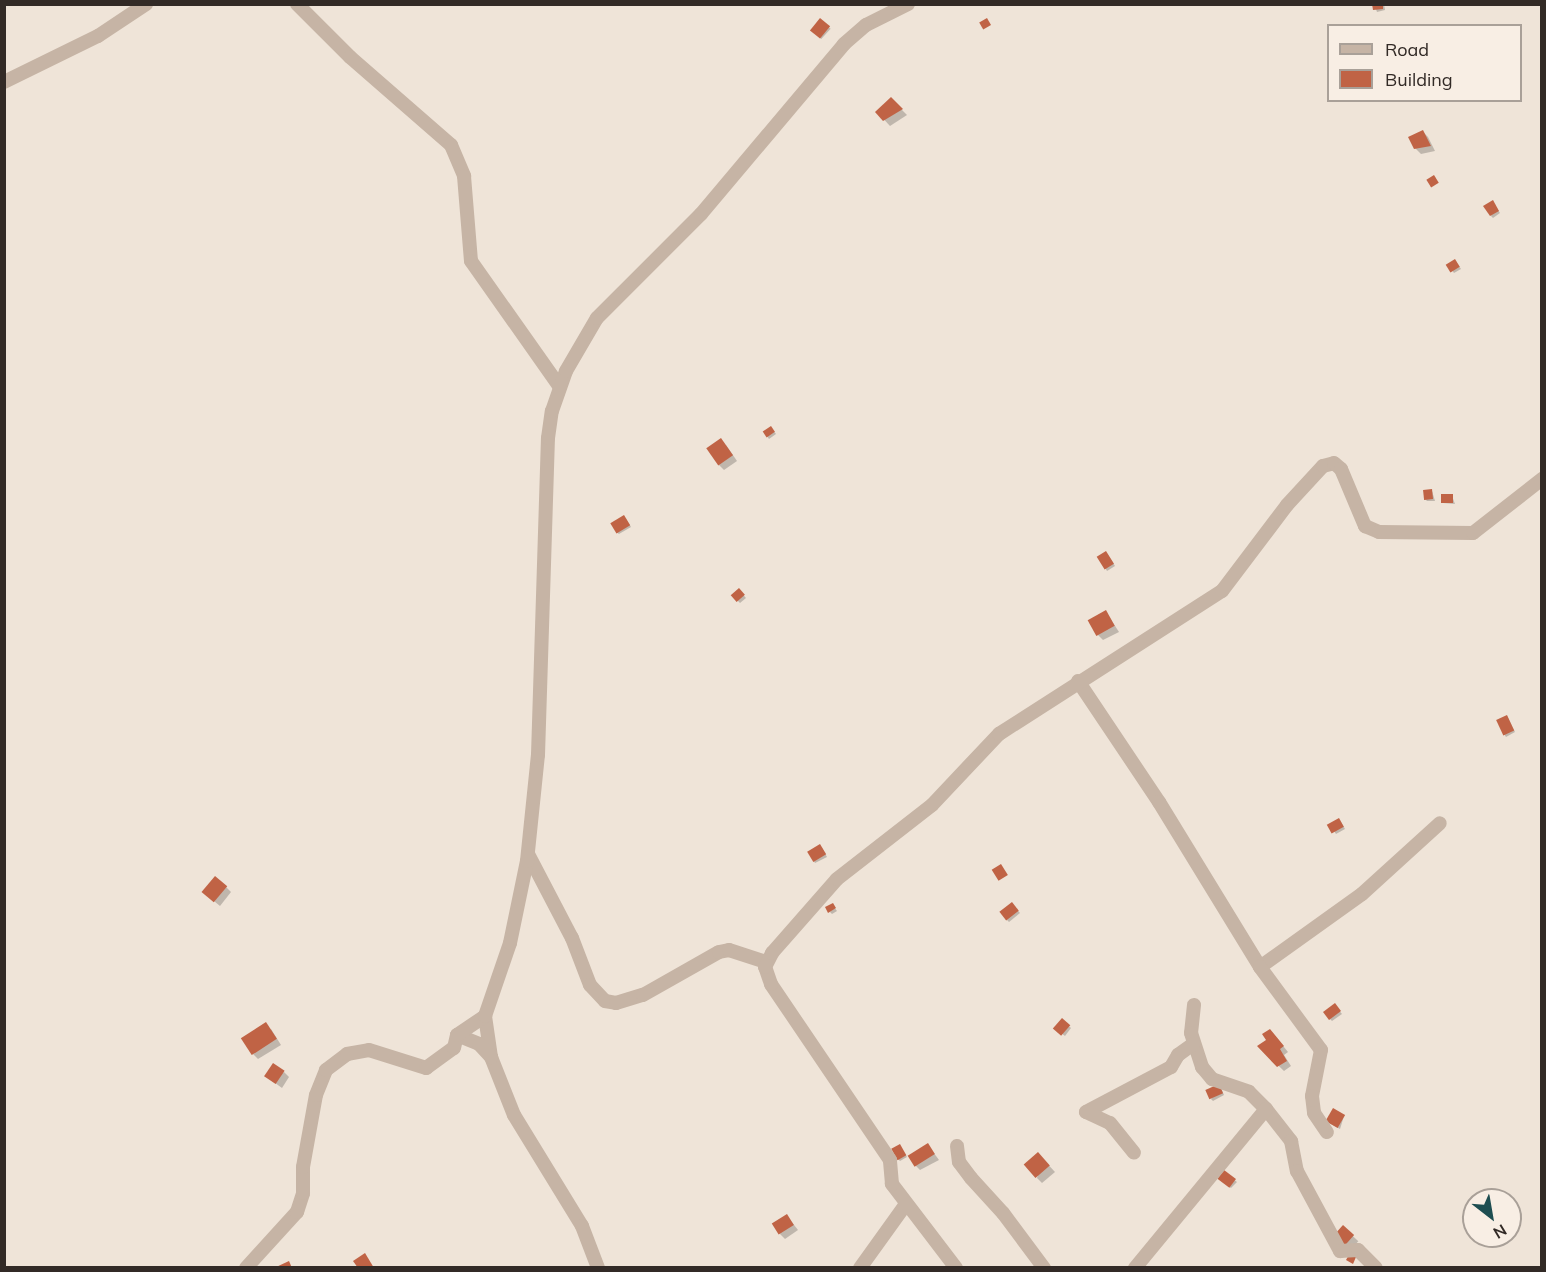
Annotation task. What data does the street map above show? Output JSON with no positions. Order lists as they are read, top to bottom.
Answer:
{
  "legend": ["Road", "Building"],
  "north": "bottom right"
}
